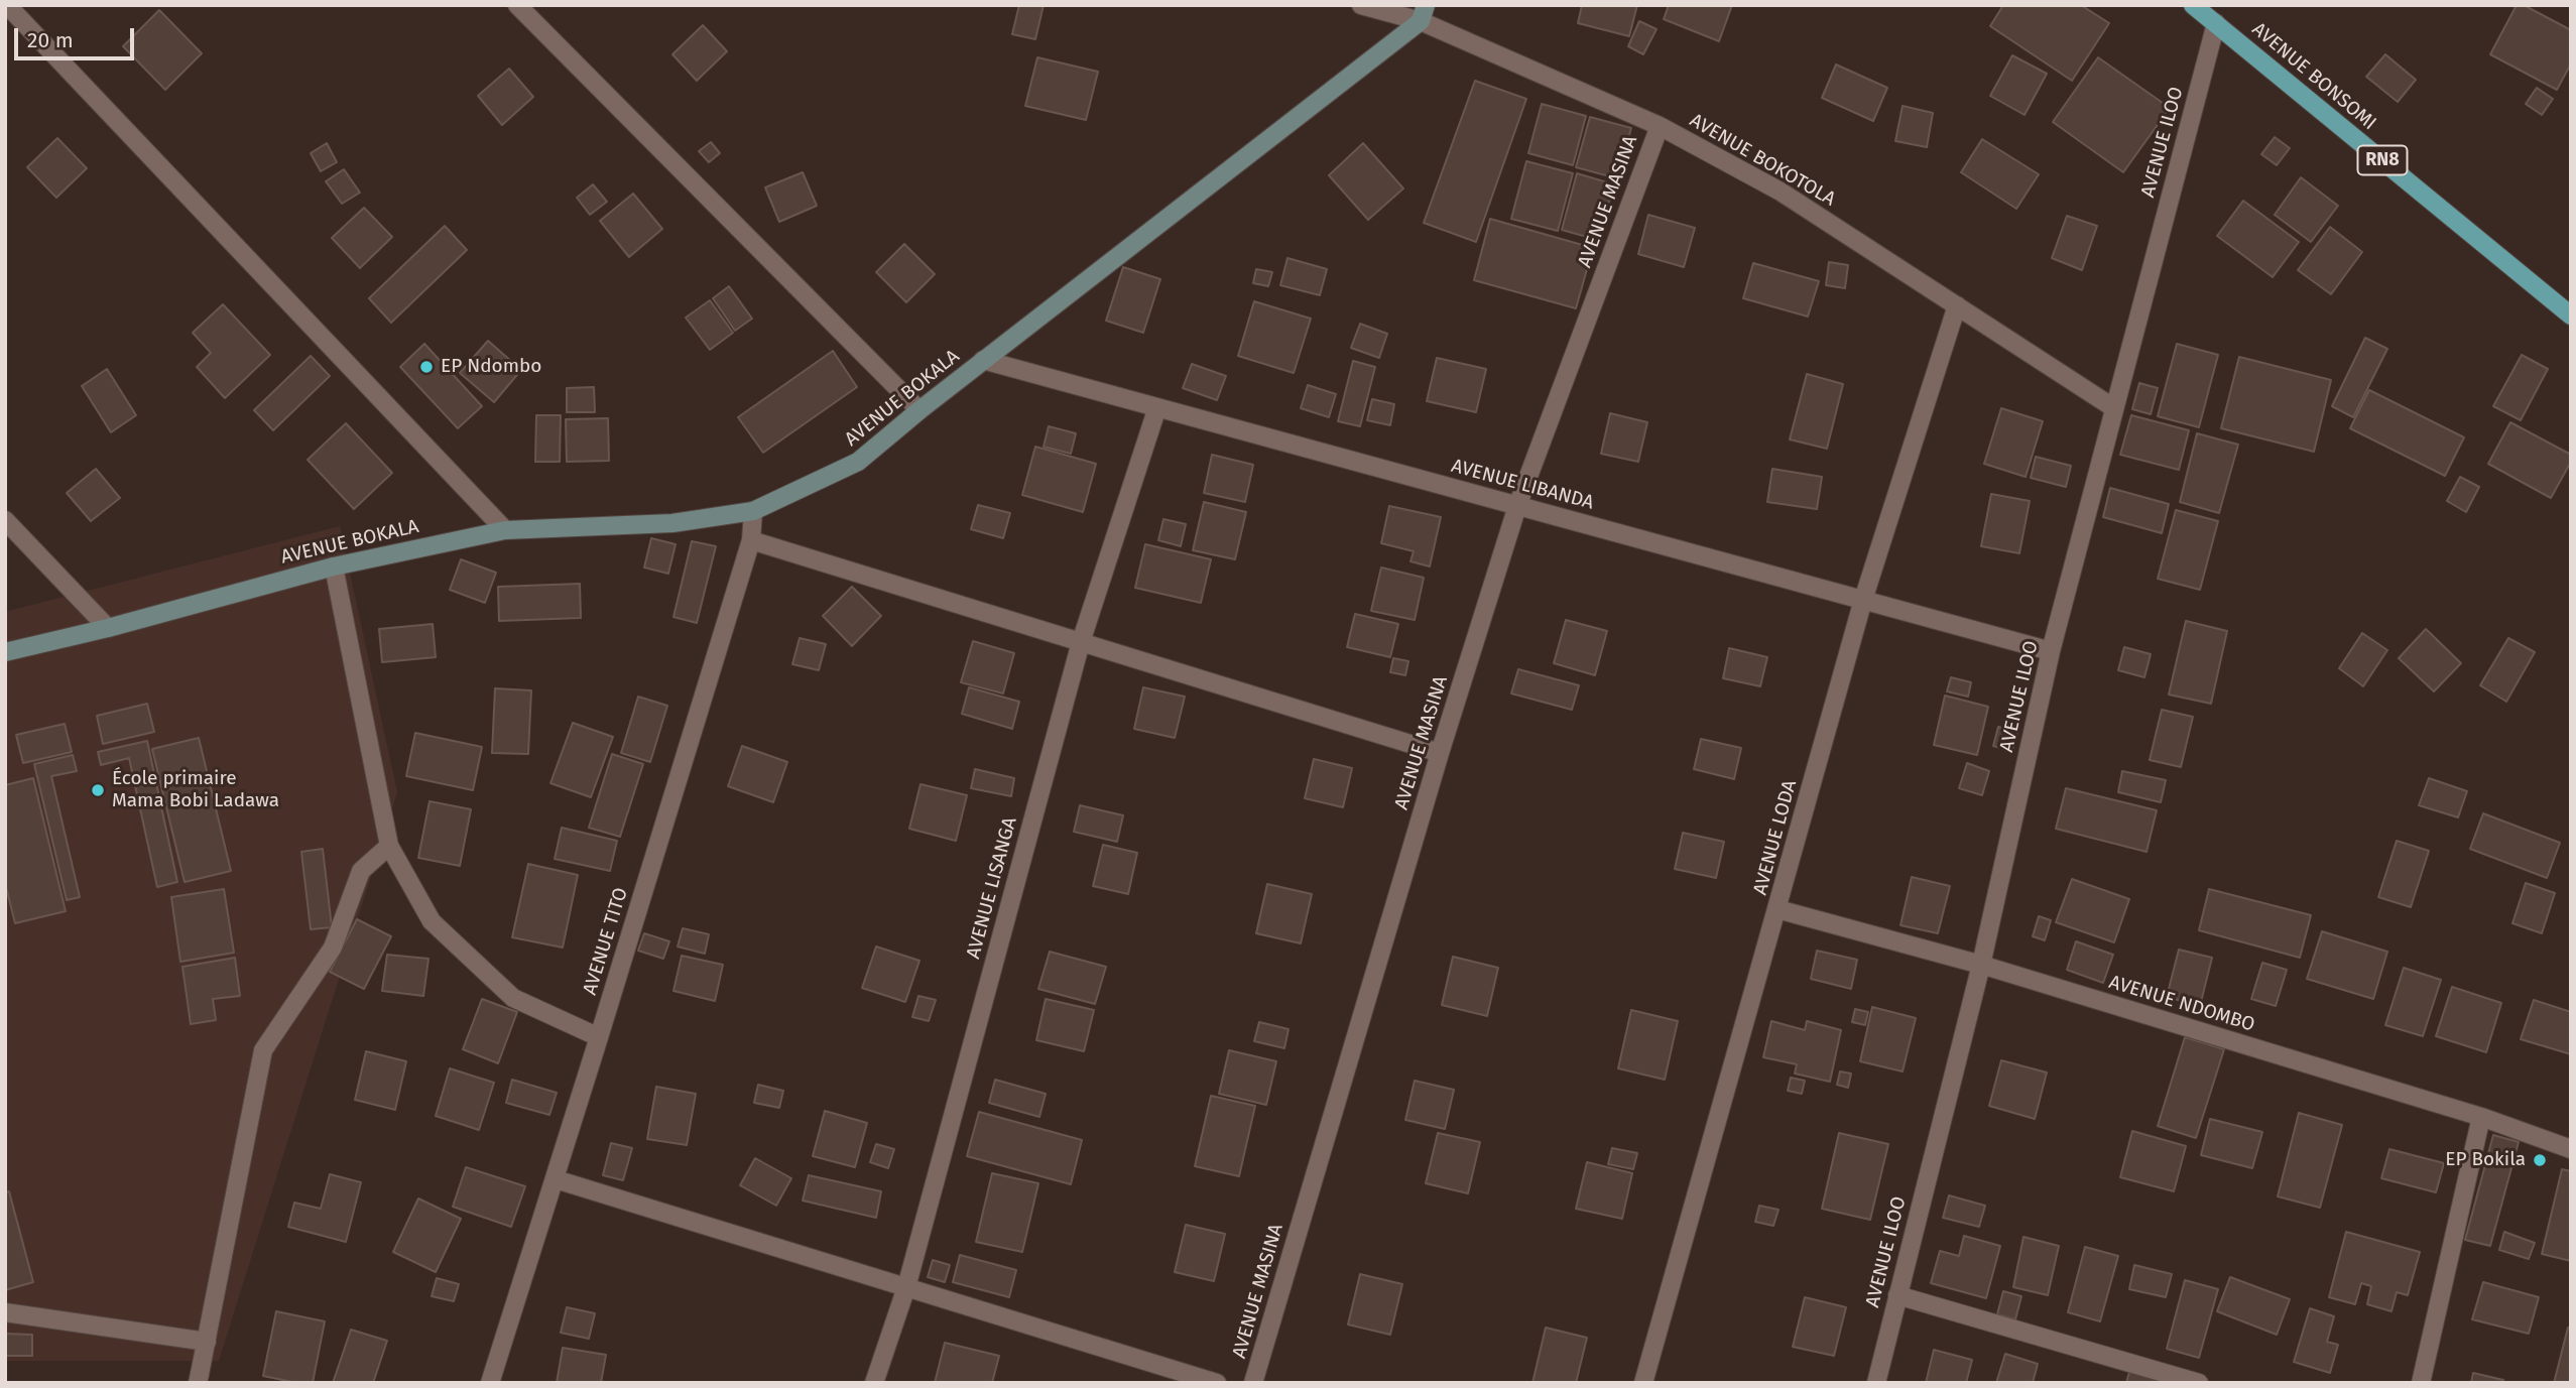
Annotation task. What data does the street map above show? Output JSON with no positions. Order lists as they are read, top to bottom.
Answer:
{
  "streets": {
    "main road": ["AVENUE BONSOMI", "RN8"],
    "street": [
      "AVENUE ILOO",
      "AVENUE BOKOTOLA",
      "AVENUE MASINA",
      "AVENUE BOKALA",
      "AVENUE LIBANDA",
      "AVENUE LODA",
      "AVENUE LISANGA",
      "AVENUE TITO",
      "AVENUE NDOMBO"
    ]
  },
  "crossings": [
    ["AVENUE BONSOMI", "AVENUE ILOO"],
    ["AVENUE ILOO", "AVENUE BOKOTOLA"],
    ["AVENUE ILOO", "AVENUE LIBANDA"],
    ["AVENUE ILOO", "AVENUE NDOMBO"],
    ["AVENUE BOKOTOLA", "AVENUE MASINA"],
    ["AVENUE BOKOTOLA", "AVENUE BOKALA"],
    ["AVENUE BOKOTOLA", "AVENUE LODA"],
    ["AVENUE MASINA", "AVENUE LIBANDA"],
    ["AVENUE BOKALA", "AVENUE LIBANDA"],
    ["AVENUE BOKALA", "AVENUE TITO"],
    ["AVENUE LIBANDA", "AVENUE LODA"],
    ["AVENUE LIBANDA", "AVENUE LISANGA"],
    ["AVENUE LODA", "AVENUE NDOMBO"]
  ],
  "places": ["EP Ndombo", "École primaire Mama Bobi Ladawa", "EP Bokila"],
  "scale_bar": "20 m"
}
